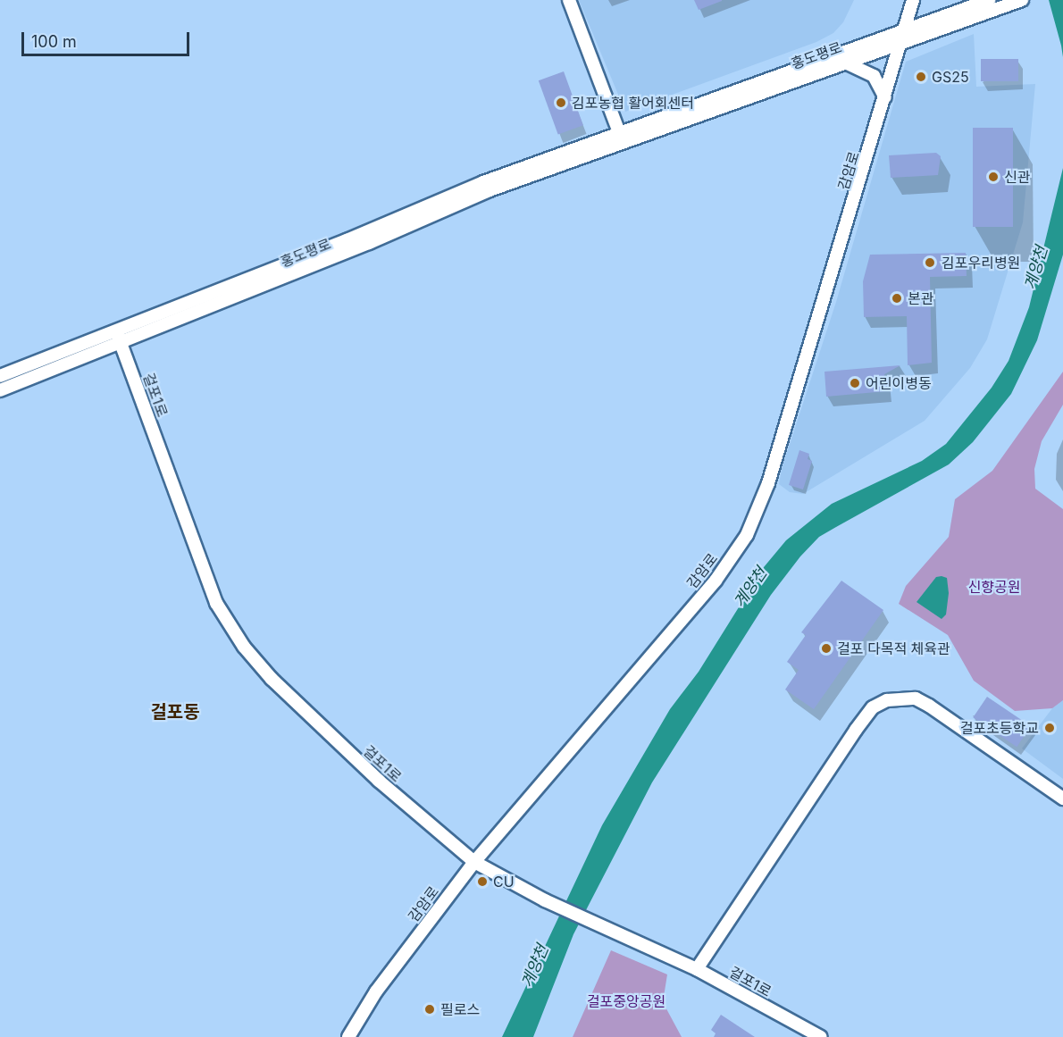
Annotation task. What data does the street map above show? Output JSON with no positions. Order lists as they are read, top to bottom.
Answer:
{
  "streets": {
    "street": ["홍도평로", "감암로", "걸포1로"]
  },
  "crossings": [
    ["홍도평로", "감암로"],
    ["홍도평로", "걸포1로"],
    ["감암로", "걸포1로"]
  ],
  "districts": ["걸포동"],
  "water": ["계양천"],
  "parks": ["신향공원", "걸포중앙공원"],
  "places": [
    "GS25",
    "김포농협 활어회센터",
    "신관",
    "김포우리병원",
    "본관",
    "어린이병동",
    "걸포 다목적 체육관",
    "걸포초등학교",
    "CU",
    "필로스"
  ],
  "scale_bar": "100 m"
}
